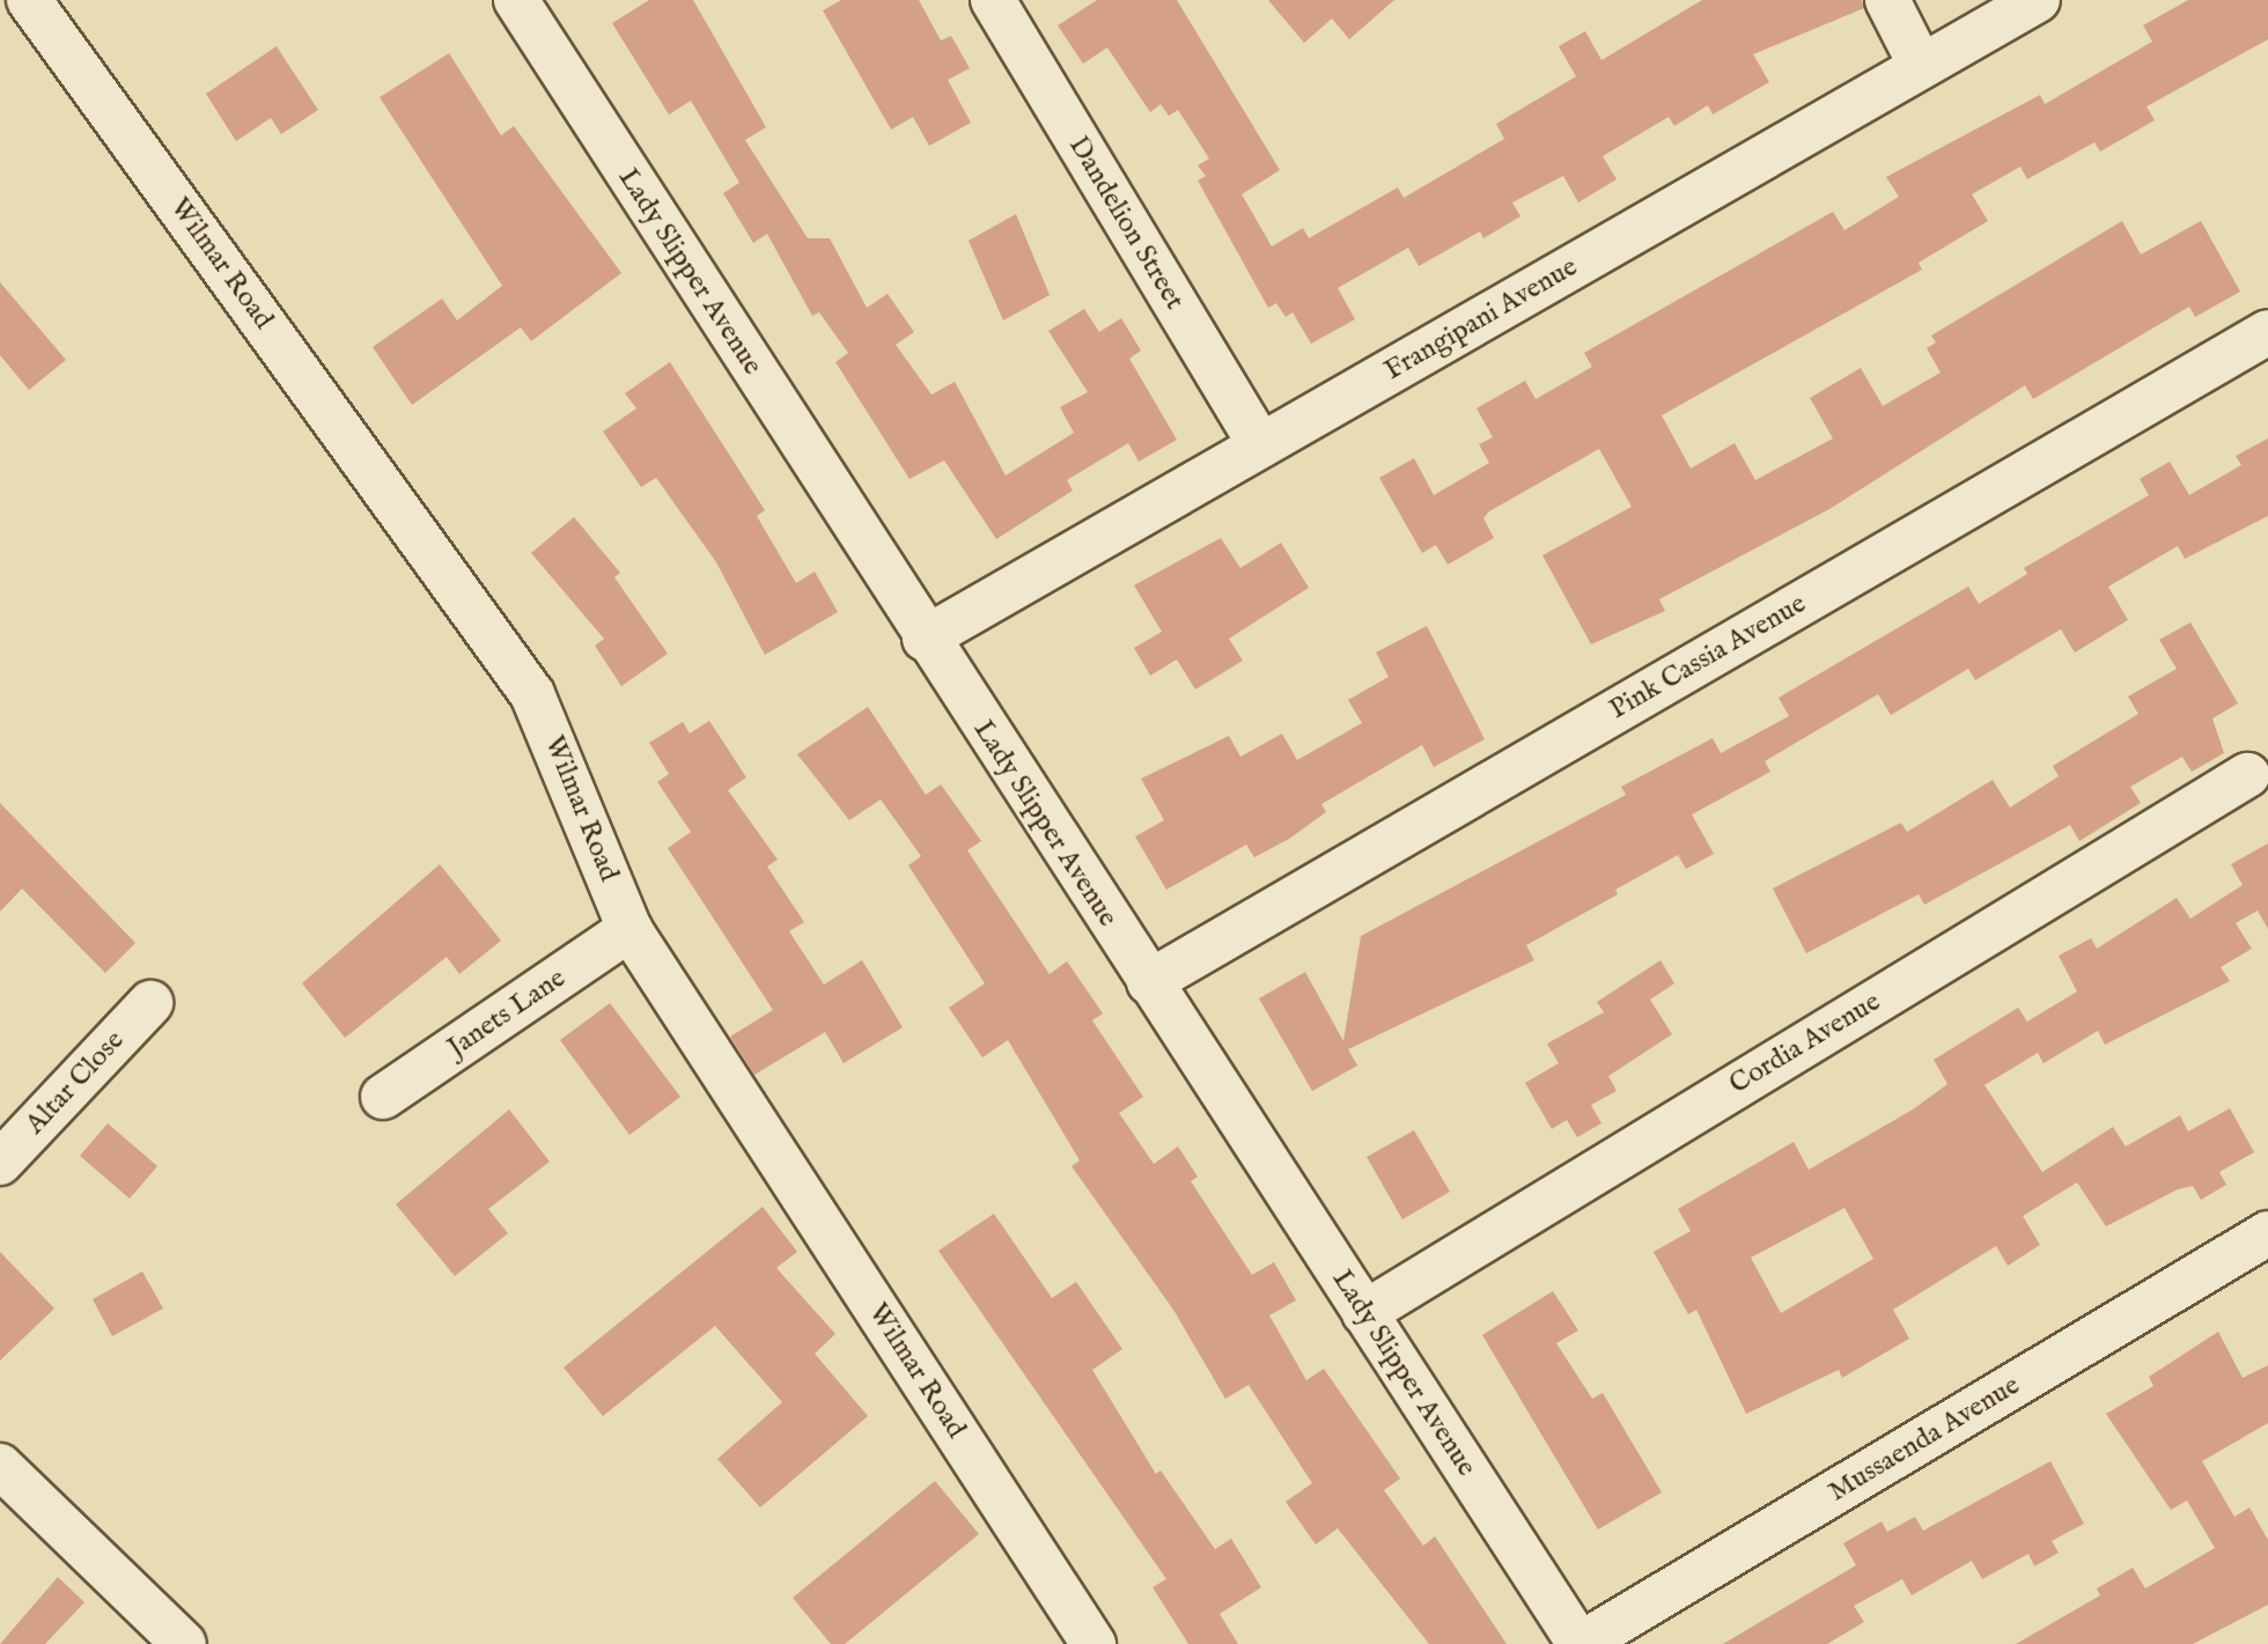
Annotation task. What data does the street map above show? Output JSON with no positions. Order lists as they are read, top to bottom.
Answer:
{
  "streets": {
    "street": [
      "Dandelion Street",
      "Wilmar Road",
      "Lady Slipper Avenue",
      "Frangipani Avenue",
      "Pink Cassia Avenue",
      "Janets Lane",
      "Cordia Avenue",
      "Altar Close",
      "Mussaenda Avenue"
    ]
  },
  "crossings": [
    ["Dandelion Street", "Frangipani Avenue"],
    ["Wilmar Road", "Janets Lane"],
    ["Lady Slipper Avenue", "Frangipani Avenue"],
    ["Lady Slipper Avenue", "Pink Cassia Avenue"],
    ["Lady Slipper Avenue", "Cordia Avenue"],
    ["Lady Slipper Avenue", "Mussaenda Avenue"]
  ]
}
